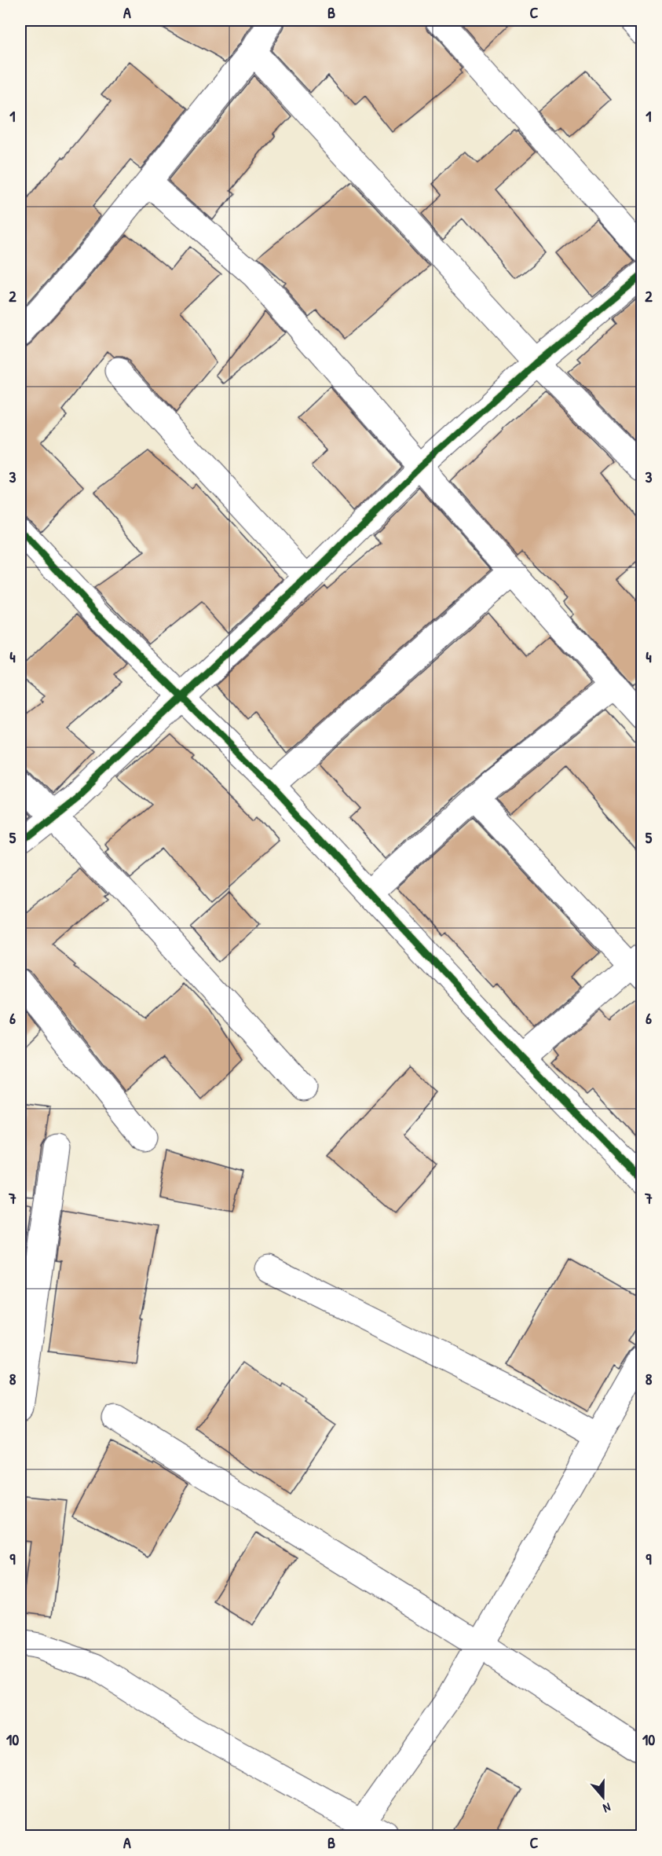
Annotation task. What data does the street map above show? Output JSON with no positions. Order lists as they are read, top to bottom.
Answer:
{
  "north": "bottom",
  "grid": {
    "columns": ["A", "B", "C"],
    "rows": [
      "1",
      "2",
      "3",
      "4",
      "5",
      "6",
      "7",
      "8",
      "9",
      "10"
    ]
  }
}
